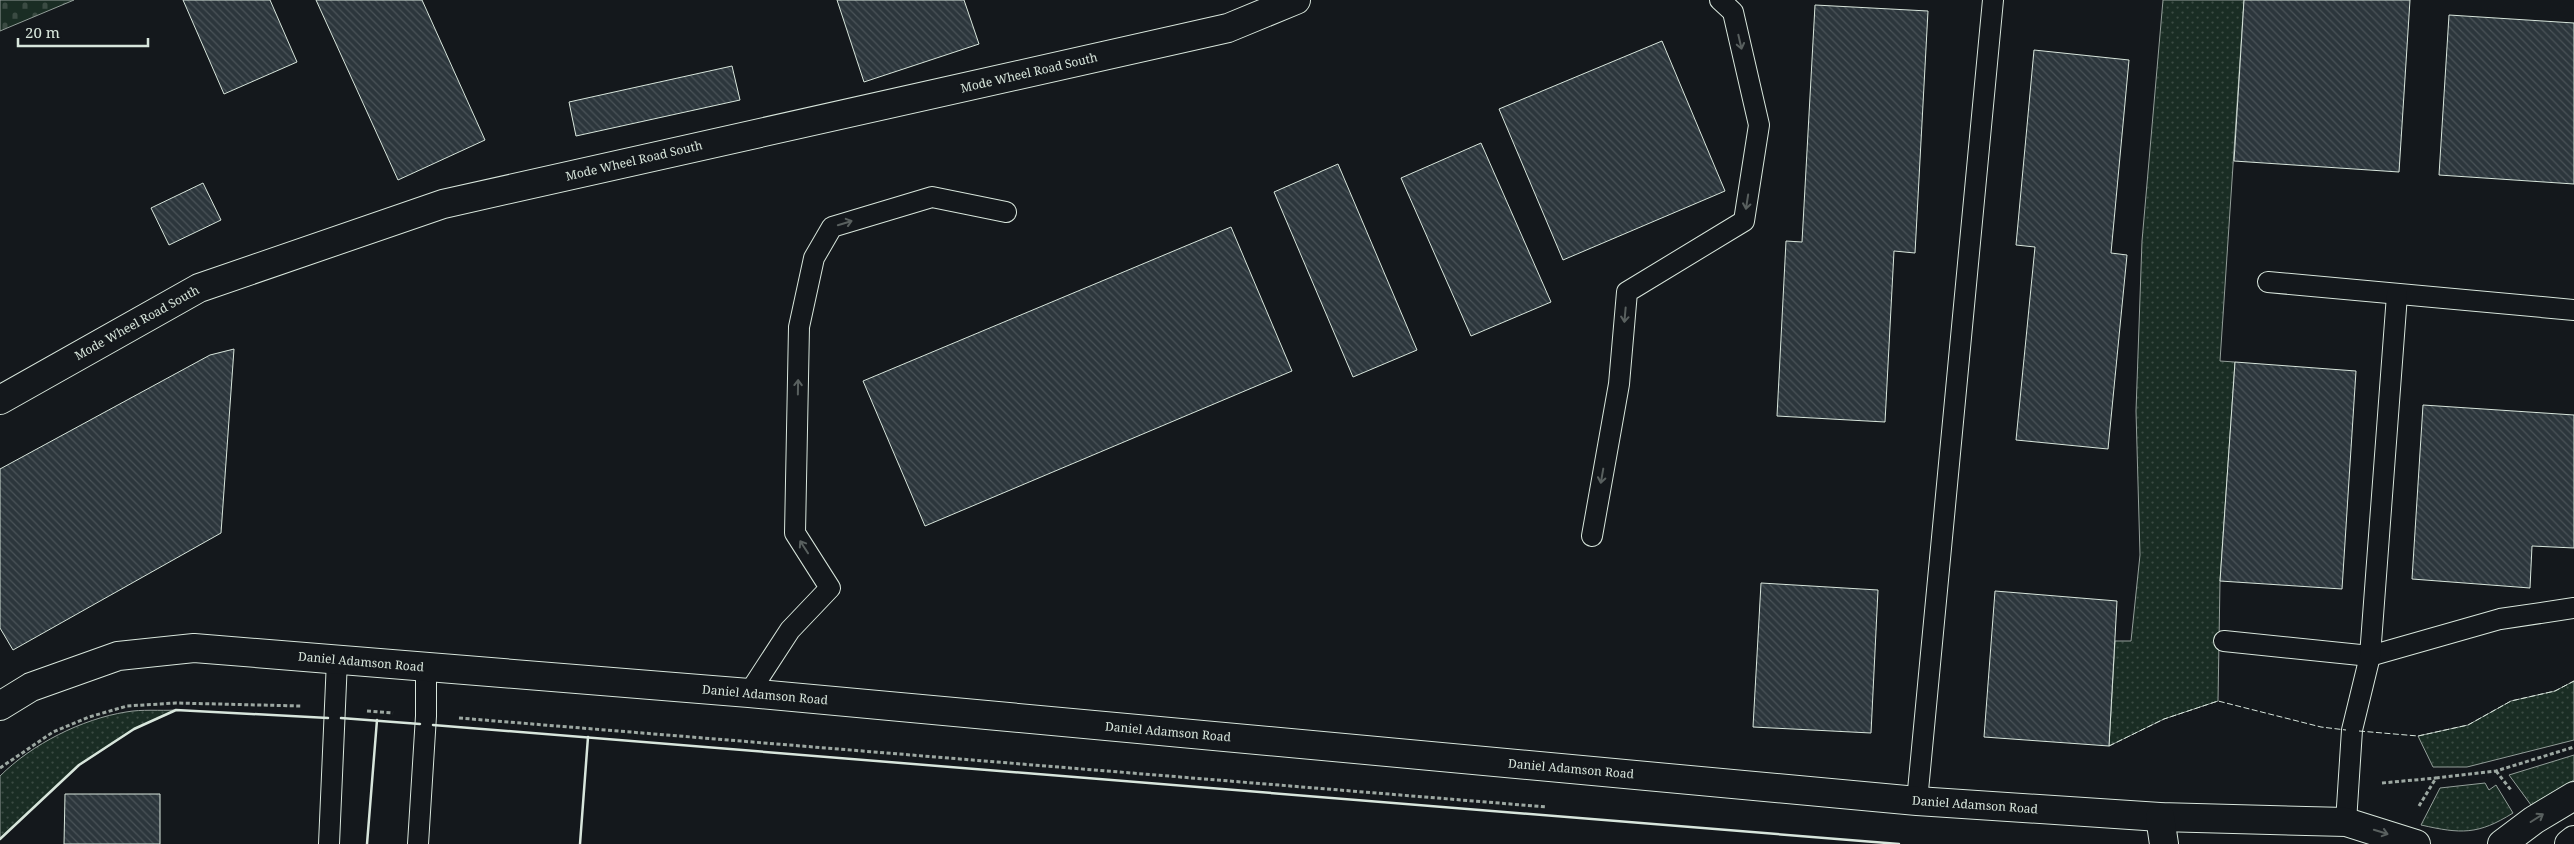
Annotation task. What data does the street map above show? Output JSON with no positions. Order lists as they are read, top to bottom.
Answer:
{
  "streets": {
    "street": ["Mode Wheel Road South", "Daniel Adamson Road"]
  },
  "scale_bar": "20 m"
}
